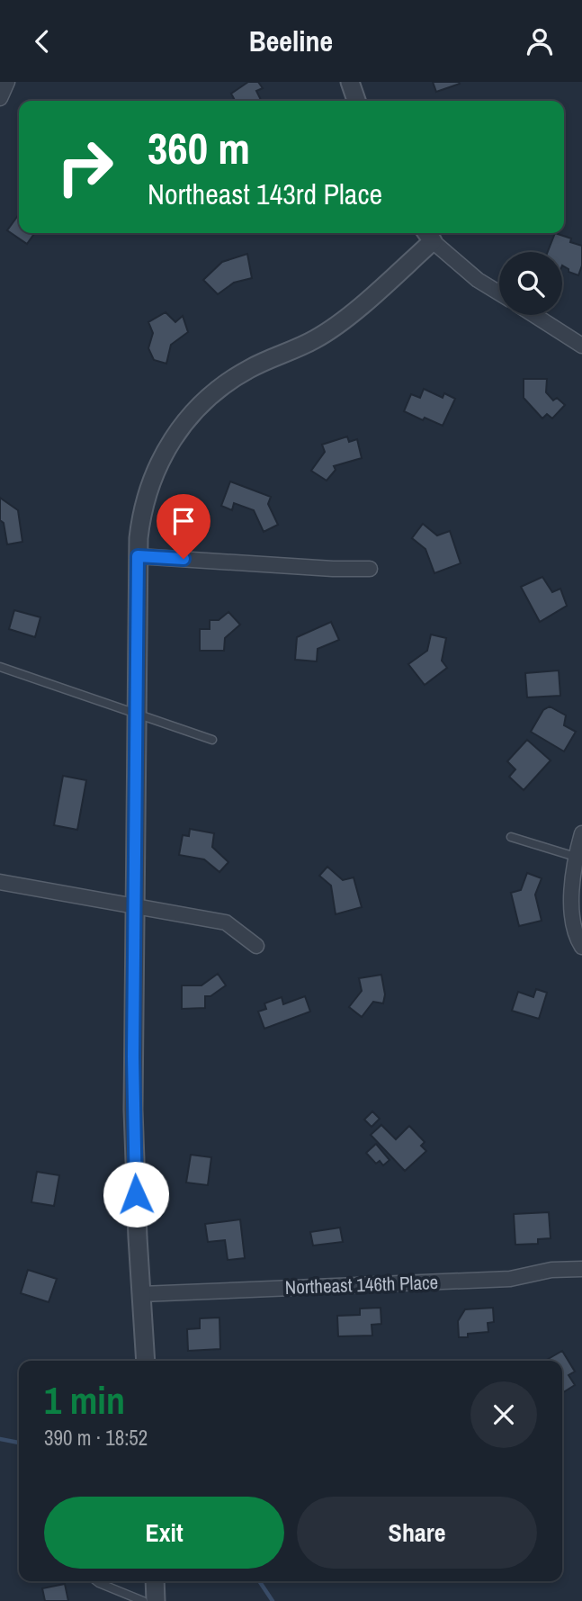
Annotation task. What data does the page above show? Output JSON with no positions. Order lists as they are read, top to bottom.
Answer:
{
  "streets": {
    "street": ["Northeast 146th Place"]
  },
  "page": {
    "header": "Beeline",
    "turn": ["360 m", "Northeast 143rd Place"],
    "heading": ["1 min", "390 m · 18:52"],
    "buttons": ["Exit", "Share"]
  }
}
